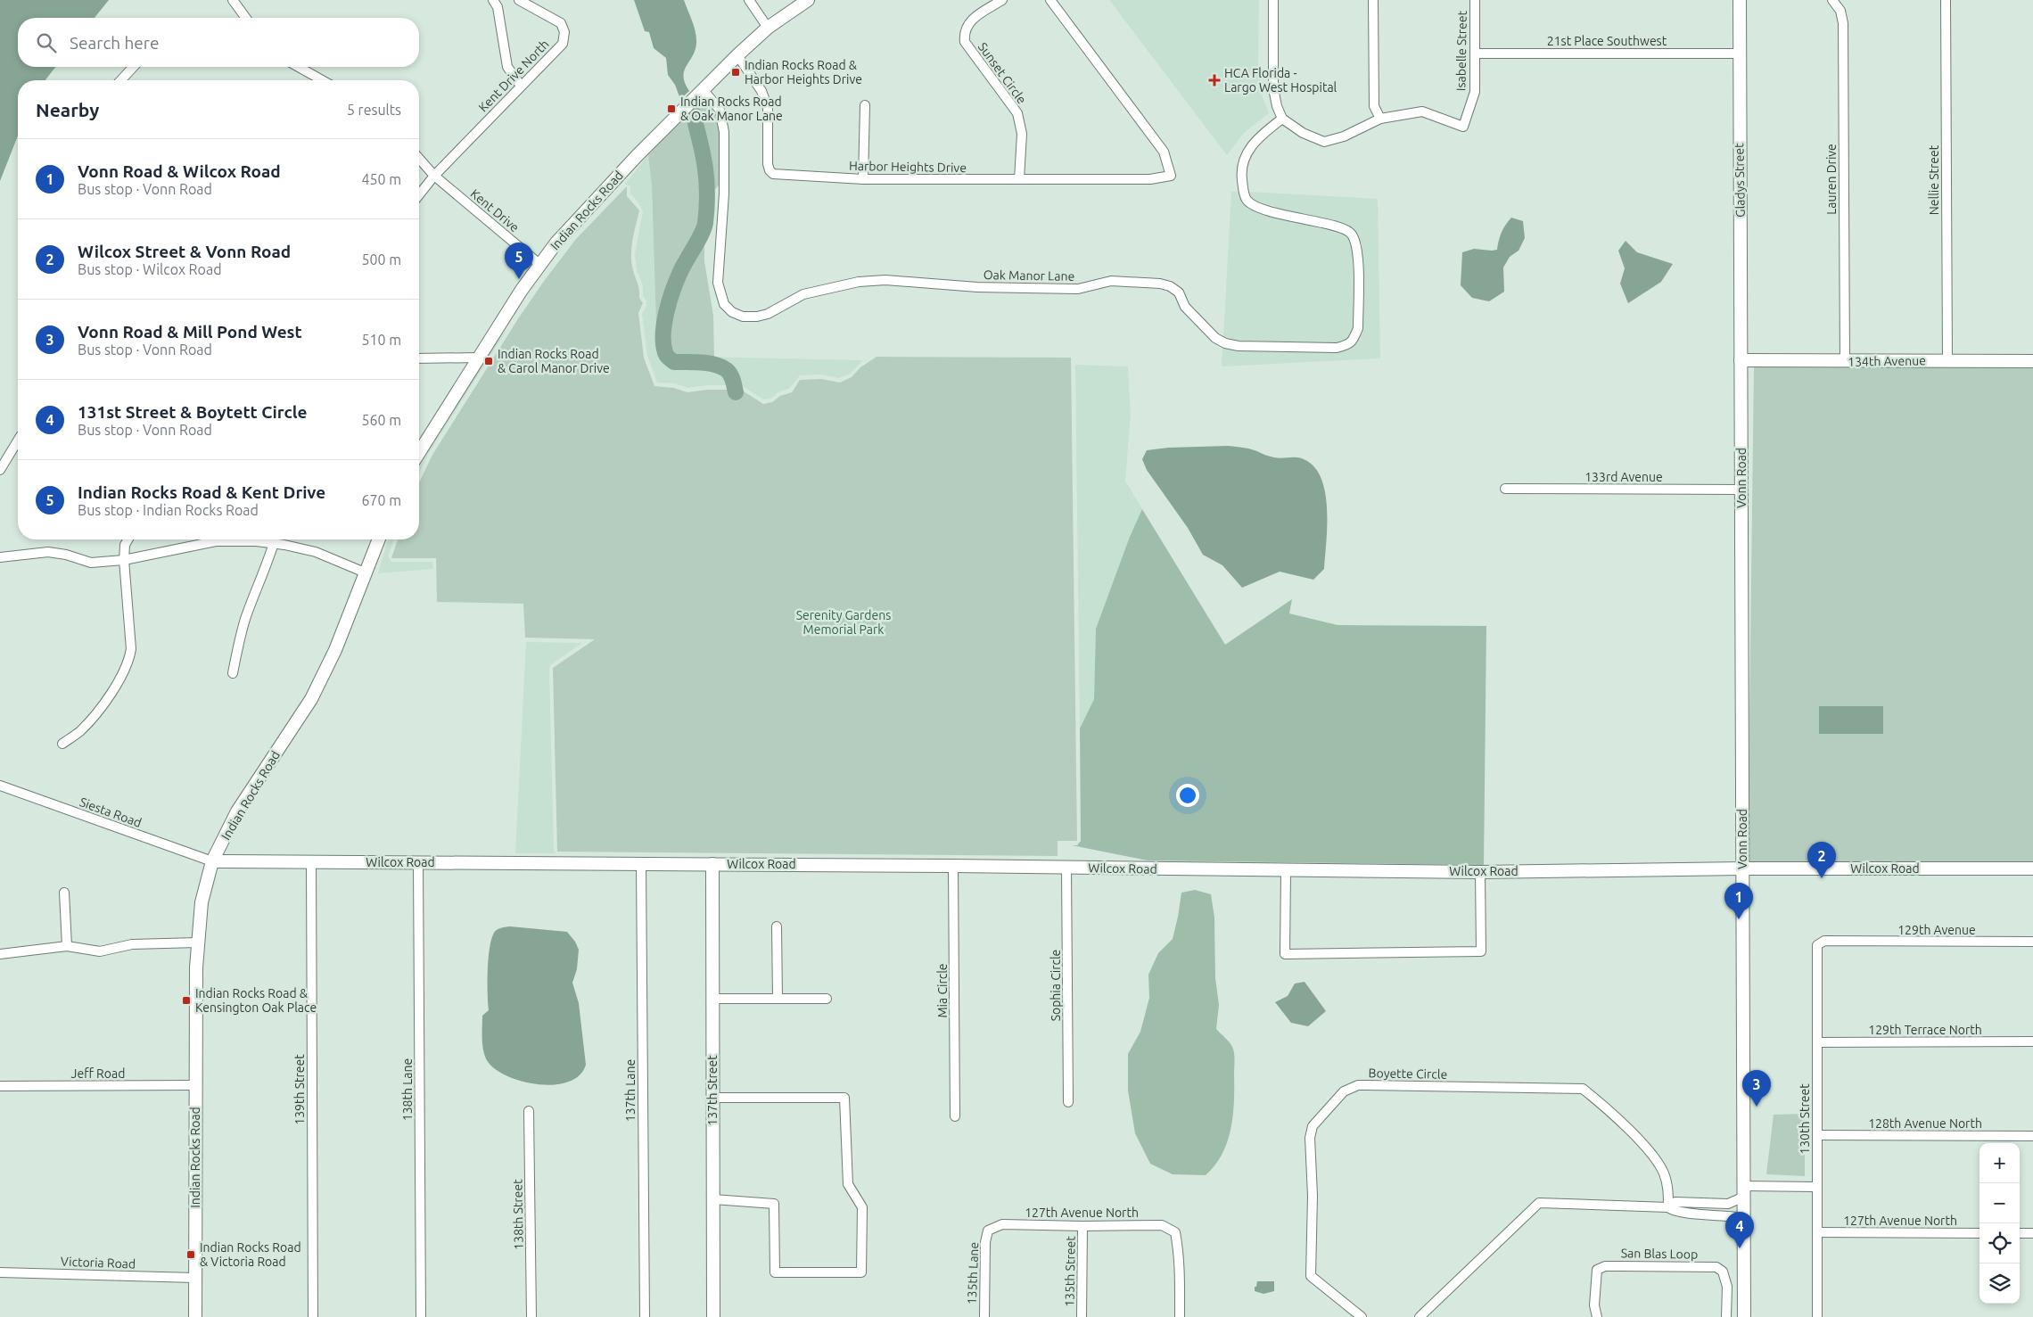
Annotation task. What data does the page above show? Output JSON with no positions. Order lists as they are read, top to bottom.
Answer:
{
  "streets": {
    "street": [
      "21st Place Southwest",
      "Isabelle Street",
      "Sunset Circle",
      "Kent Drive North",
      "Harbor Heights Drive",
      "Lauren Drive",
      "Gladys Street",
      "Nellie Street",
      "Kent Drive",
      "Indian Rocks Road",
      "Oak Manor Lane",
      "134th Avenue",
      "133rd Avenue",
      "Vonn Road",
      "Siesta Road",
      "Wilcox Road",
      "129th Avenue",
      "Sophia Circle",
      "Mia Circle",
      "129th Terrace North",
      "Jeff Road",
      "Boyette Circle",
      "139th Street",
      "138th Lane",
      "137th Lane",
      "137th Street",
      "130th Street",
      "128th Avenue North",
      "127th Avenue North",
      "138th Street",
      "San Blas Loop",
      "Victoria Road",
      "135th Street",
      "135th Lane"
    ]
  },
  "crossings": [
    ["21st Place Southwest", "Isabelle Street"],
    ["21st Place Southwest", "Gladys Street"],
    ["Sunset Circle", "Harbor Heights Drive"],
    ["Kent Drive North", "Kent Drive"],
    ["Harbor Heights Drive", "Indian Rocks Road"],
    ["Lauren Drive", "134th Avenue"],
    ["Gladys Street", "134th Avenue"],
    ["Gladys Street", "Vonn Road"],
    ["Nellie Street", "134th Avenue"],
    ["Kent Drive", "Indian Rocks Road"],
    ["Indian Rocks Road", "Oak Manor Lane"],
    ["Indian Rocks Road", "Siesta Road"],
    ["Indian Rocks Road", "Wilcox Road"],
    ["Indian Rocks Road", "Jeff Road"],
    ["Indian Rocks Road", "Victoria Road"],
    ["134th Avenue", "Vonn Road"],
    ["133rd Avenue", "Vonn Road"],
    ["Vonn Road", "Wilcox Road"],
    ["Siesta Road", "Wilcox Road"],
    ["Wilcox Road", "Sophia Circle"],
    ["Wilcox Road", "Mia Circle"],
    ["Wilcox Road", "139th Street"],
    ["Wilcox Road", "138th Lane"],
    ["Wilcox Road", "137th Lane"],
    ["Wilcox Road", "137th Street"],
    ["129th Avenue", "130th Street"],
    ["129th Terrace North", "130th Street"],
    ["130th Street", "128th Avenue North"],
    ["130th Street", "127th Avenue North"],
    ["127th Avenue North", "135th Street"],
    ["127th Avenue North", "135th Lane"]
  ],
  "parks": ["Serenity Gardens Memorial Park"],
  "places": {
    "transit": [
      "Indian Rocks Road & Harbor Heights Drive",
      "Indian Rocks Road & Oak Manor Lane",
      "Indian Rocks Road & Carol Manor Drive",
      "Indian Rocks Road & Kensington Oak Place",
      "Indian Rocks Road & Victoria Road"
    ],
    "health": ["HCA Florida - Largo West Hospital"]
  },
  "page": {
    "search": "Search here",
    "heading": ["Nearby", "5 results"],
    "list": [
      {
        "mark": "1",
        "name": "Vonn Road & Wilcox Road",
        "note": "Bus stop · Vonn Road",
        "value": "450 m"
      },
      {
        "mark": "2",
        "name": "Wilcox Street & Vonn Road",
        "note": "Bus stop · Wilcox Road",
        "value": "500 m"
      },
      {
        "mark": "3",
        "name": "Vonn Road & Mill Pond West",
        "note": "Bus stop · Vonn Road",
        "value": "510 m"
      },
      {
        "mark": "4",
        "name": "131st Street & Boytett Circle",
        "note": "Bus stop · Vonn Road",
        "value": "560 m"
      },
      {
        "mark": "5",
        "name": "Indian Rocks Road & Kent Drive",
        "note": "Bus stop · Indian Rocks Road",
        "value": "670 m"
      }
    ],
    "pins": [
      "5",
      "2",
      "1",
      "3",
      "4"
    ],
    "map_buttons": ["+", "−"]
  }
}
